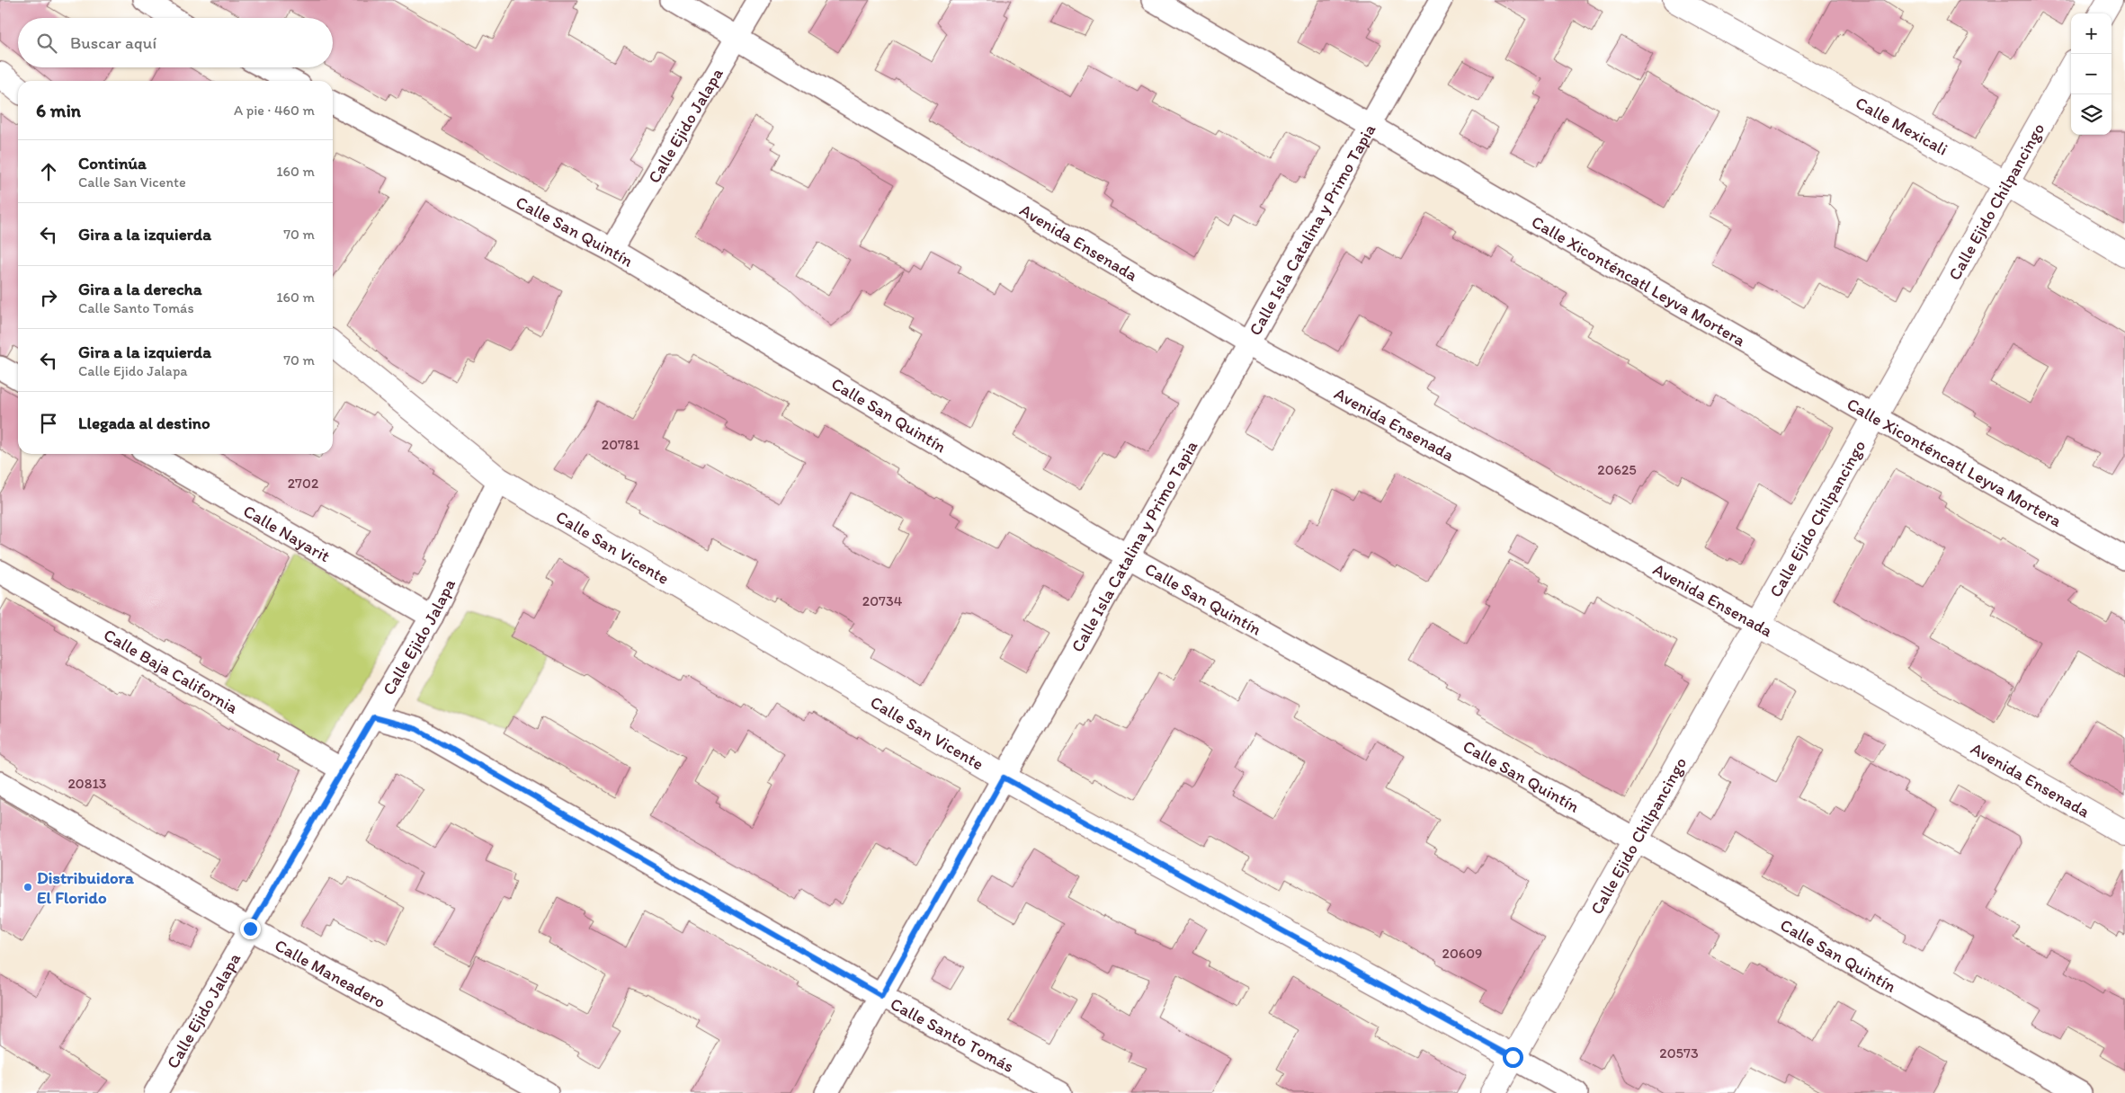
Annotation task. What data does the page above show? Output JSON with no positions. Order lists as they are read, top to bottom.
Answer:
{
  "streets": {
    "street": [
      "Calle Ejido Jalapa",
      "Calle Mexicali",
      "Calle Ejido Chilpancingo",
      "Calle Isla Catalina y Primo Tapia",
      "Calle San Quintín",
      "Avenida Ensenada",
      "Calle Xiconténcatl Leyva Mortera",
      "Calle Nayarit",
      "Calle San Vicente",
      "Calle Baja California",
      "Calle Maneadero",
      "Calle Santo Tomás"
    ]
  },
  "crossings": [
    ["Calle Ejido Jalapa", "Calle San Quintín"],
    ["Calle Ejido Jalapa", "Avenida Ensenada"],
    ["Calle Ejido Jalapa", "Calle Nayarit"],
    ["Calle Ejido Jalapa", "Calle San Vicente"],
    ["Calle Ejido Jalapa", "Calle Baja California"],
    ["Calle Ejido Jalapa", "Calle Maneadero"],
    ["Calle Ejido Jalapa", "Calle Santo Tomás"],
    ["Calle Mexicali", "Calle Ejido Chilpancingo"],
    ["Calle Ejido Chilpancingo", "Calle San Quintín"],
    ["Calle Ejido Chilpancingo", "Avenida Ensenada"],
    ["Calle Ejido Chilpancingo", "Calle Xiconténcatl Leyva Mortera"],
    ["Calle Ejido Chilpancingo", "Calle San Vicente"],
    ["Calle Isla Catalina y Primo Tapia", "Calle San Quintín"],
    ["Calle Isla Catalina y Primo Tapia", "Avenida Ensenada"],
    ["Calle Isla Catalina y Primo Tapia", "Calle Xiconténcatl Leyva Mortera"],
    ["Calle Isla Catalina y Primo Tapia", "Calle San Vicente"],
    ["Calle Isla Catalina y Primo Tapia", "Calle Santo Tomás"]
  ],
  "places": ["Distribuidora El Florido"],
  "house_numbers": [
    "20781",
    "20625",
    "2702",
    "20734",
    "20813",
    "20609",
    "20573"
  ],
  "page": {
    "map_buttons": ["+", "−"],
    "search": "Buscar aquí",
    "heading": ["6 min", "A pie · 460 m"],
    "list": [
      ["Continúa", "Calle San Vicente", "160 m"],
      ["Gira a la izquierda", "70 m"],
      ["Gira a la derecha", "Calle Santo Tomás", "160 m"],
      ["Gira a la izquierda", "Calle Ejido Jalapa", "70 m"],
      "Llegada al destino"
    ]
  }
}
